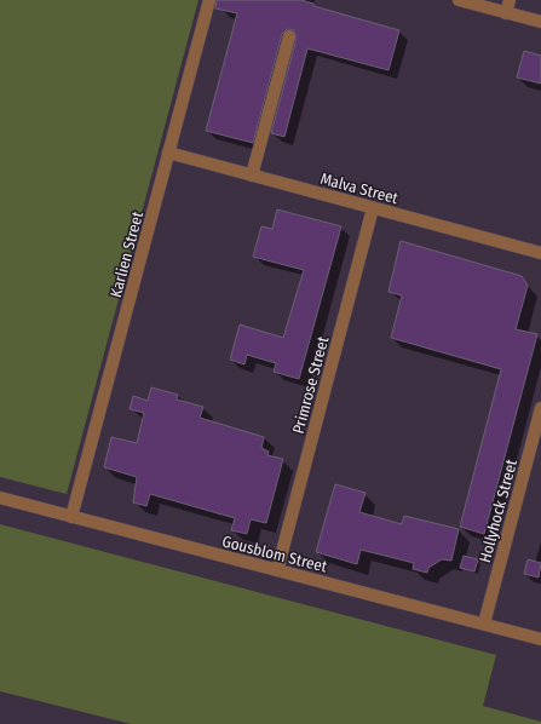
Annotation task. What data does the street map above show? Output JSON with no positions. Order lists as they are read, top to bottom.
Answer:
{
  "streets": {
    "street": [
      "Malva Street",
      "Karlien Street",
      "Primrose Street",
      "Hollyhock Street",
      "Gousblom Street"
    ]
  },
  "crossings": [
    ["Malva Street", "Karlien Street"],
    ["Malva Street", "Primrose Street"],
    ["Karlien Street", "Gousblom Street"],
    ["Primrose Street", "Gousblom Street"],
    ["Hollyhock Street", "Gousblom Street"]
  ]
}
